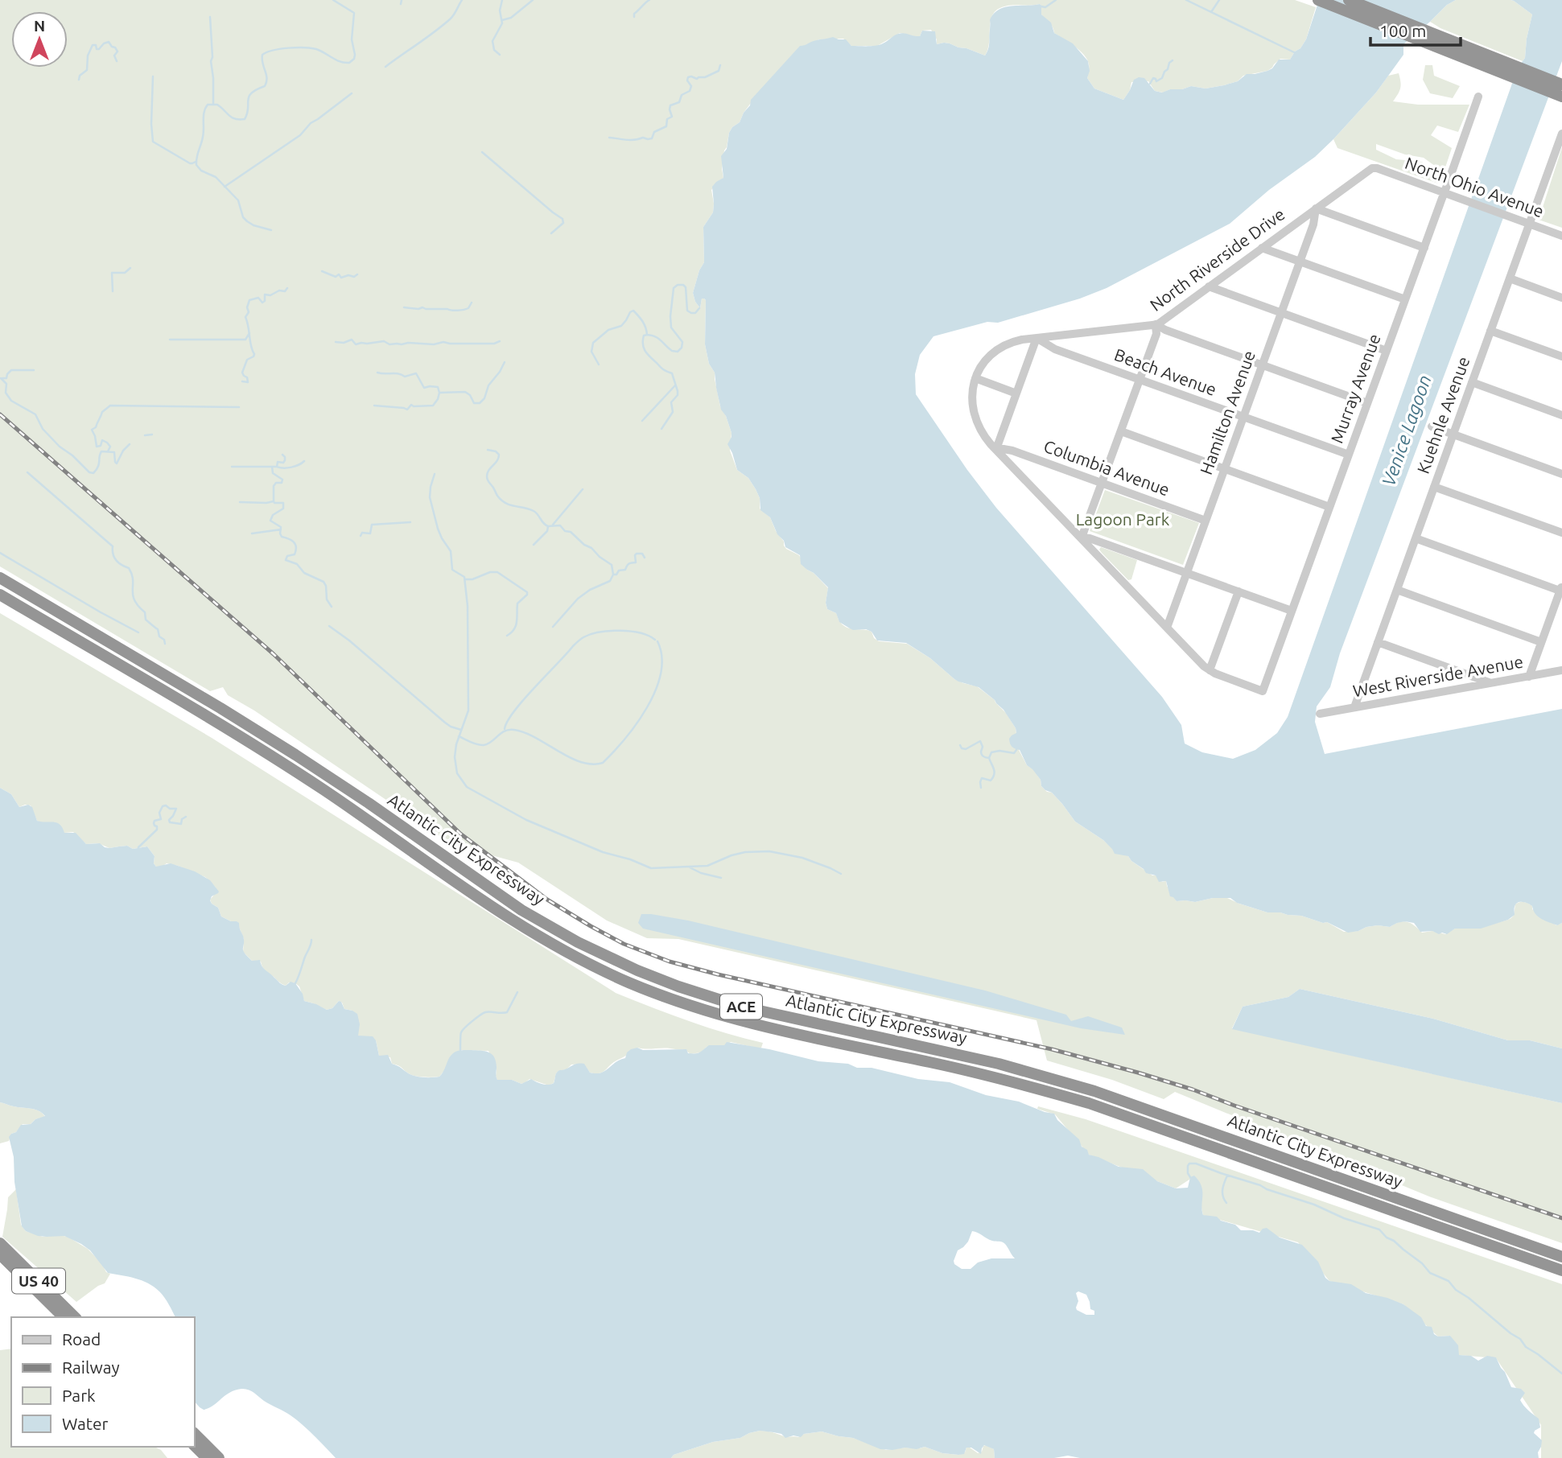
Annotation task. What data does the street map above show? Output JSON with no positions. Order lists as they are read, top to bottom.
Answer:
{
  "streets": {
    "highway": ["Atlantic City Expressway", "ACE", "US 40"],
    "street": [
      "North Ohio Avenue",
      "North Riverside Drive",
      "Beach Avenue",
      "Murray Avenue",
      "Hamilton Avenue",
      "Kuehnle Avenue",
      "Columbia Avenue",
      "West Riverside Avenue"
    ]
  },
  "crossings": [
    ["North Ohio Avenue", "North Riverside Drive"],
    ["North Ohio Avenue", "Murray Avenue"],
    ["North Ohio Avenue", "Kuehnle Avenue"],
    ["North Riverside Drive", "Beach Avenue"],
    ["North Riverside Drive", "Hamilton Avenue"],
    ["Beach Avenue", "Murray Avenue"],
    ["Beach Avenue", "Hamilton Avenue"],
    ["Hamilton Avenue", "Columbia Avenue"],
    ["Kuehnle Avenue", "West Riverside Avenue"]
  ],
  "water": ["Venice Lagoon"],
  "parks": ["Lagoon Park"],
  "legend": [
    "Road",
    "Railway",
    "Park",
    "Water"
  ],
  "scale_bar": "100 m",
  "north": "top"
}
